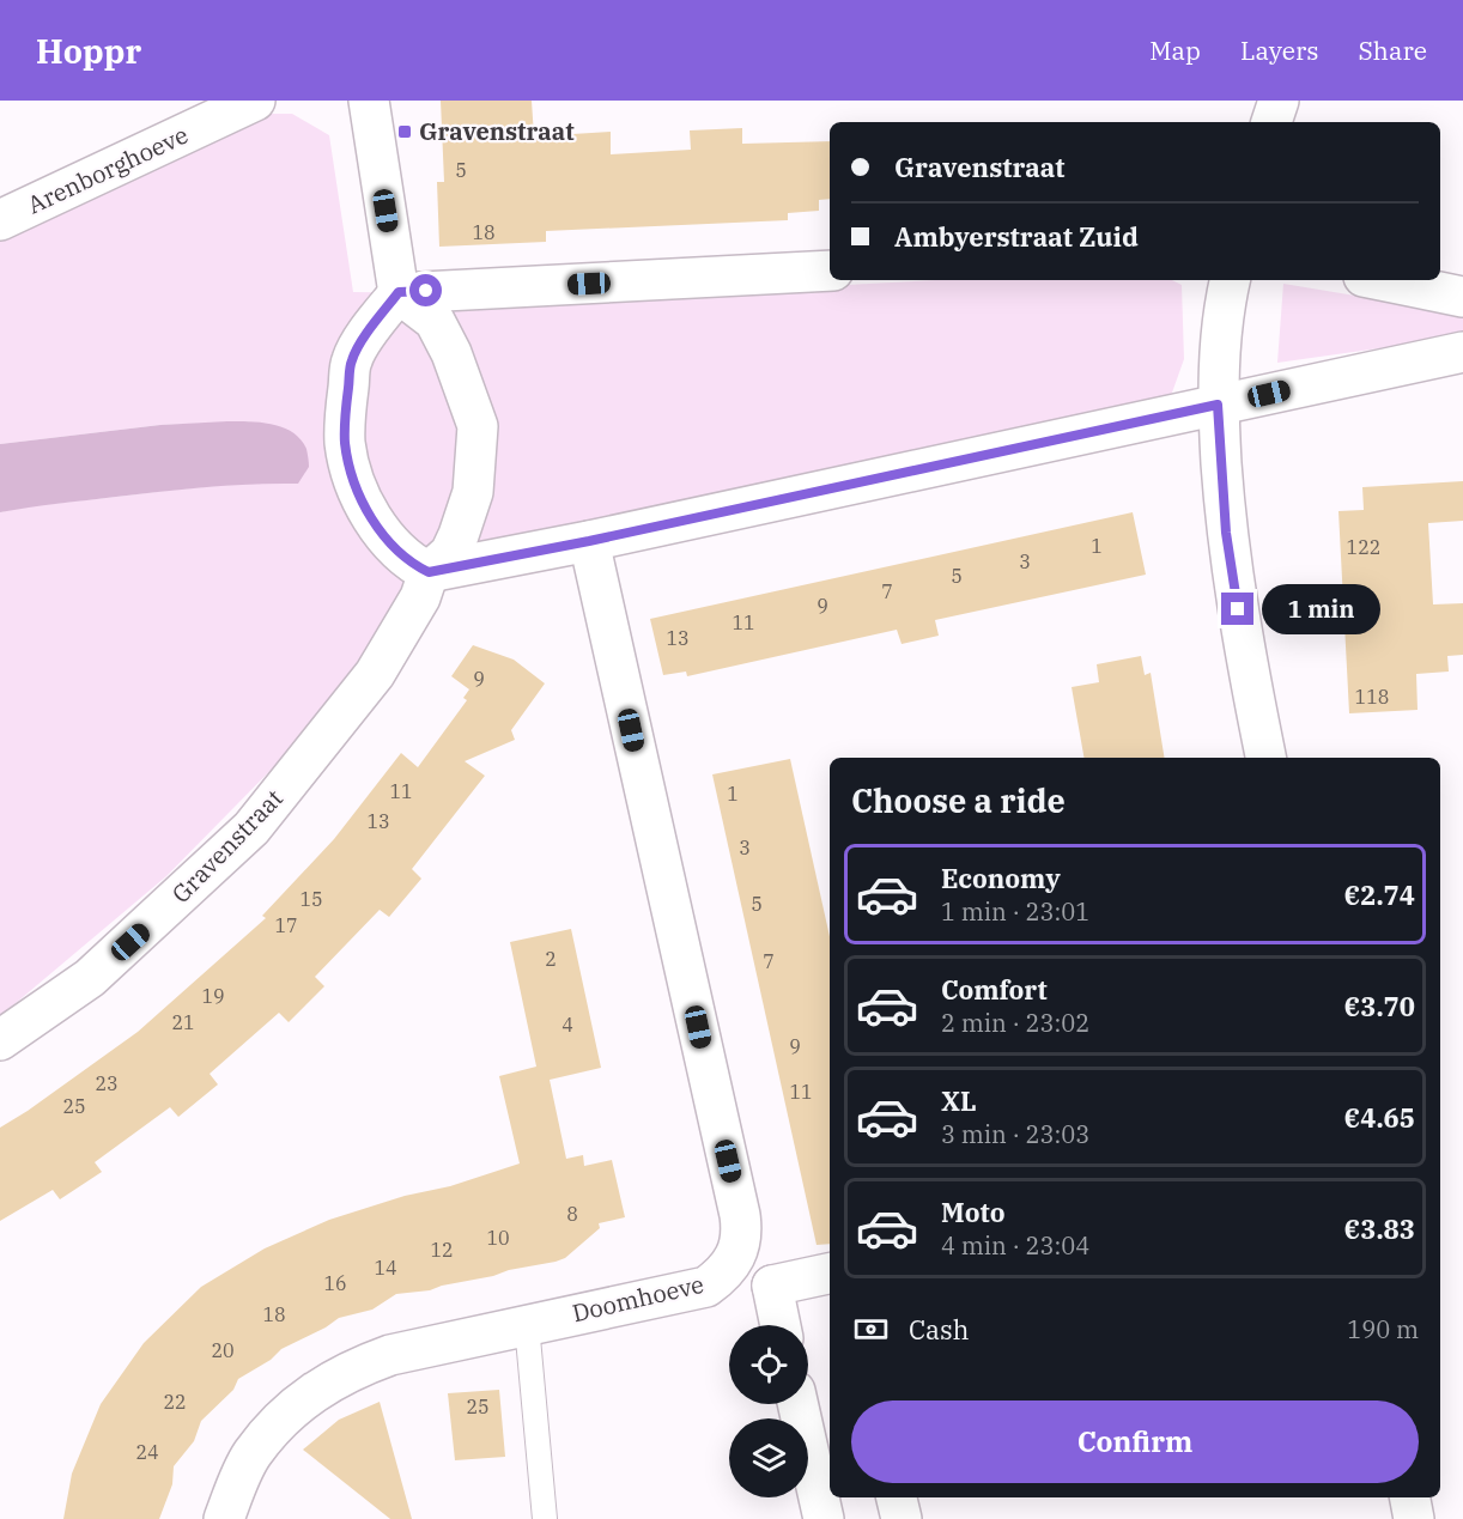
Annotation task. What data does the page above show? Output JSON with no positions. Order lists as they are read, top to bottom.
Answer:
{
  "streets": {
    "street": ["Arenborghoeve", "Gravenstraat", "Doomhoeve"]
  },
  "places": {
    "transit": ["Gravenstraat"]
  },
  "house_numbers": [
    "5",
    "18",
    "1",
    "122",
    "3",
    "5",
    "7",
    "9",
    "11",
    "13",
    "9",
    "118",
    "11",
    "1",
    "13",
    "3",
    "15",
    "5",
    "17",
    "2",
    "7",
    "19",
    "21",
    "4",
    "9",
    "23",
    "11",
    "25",
    "8",
    "10",
    "12",
    "14",
    "16",
    "18",
    "20",
    "22",
    "25",
    "24"
  ],
  "page": {
    "header": "Hoppr",
    "nav": ["Map", "Layers", "Share"],
    "banner": ["Gravenstraat", "Ambyerstraat Zuid"],
    "bubble": "1 min",
    "heading": "Choose a ride",
    "list": [
      {
        "name": "Economy",
        "note": "1 min · 23:01",
        "value": "€2.74"
      },
      {
        "name": "Comfort",
        "note": "2 min · 23:02",
        "value": "€3.70"
      },
      {
        "name": "XL",
        "note": "3 min · 23:03",
        "value": "€4.65"
      },
      {
        "name": "Moto",
        "note": "4 min · 23:04",
        "value": "€3.83"
      }
    ],
    "pay": ["Cash", "190 m"],
    "buttons": "Confirm"
  }
}
